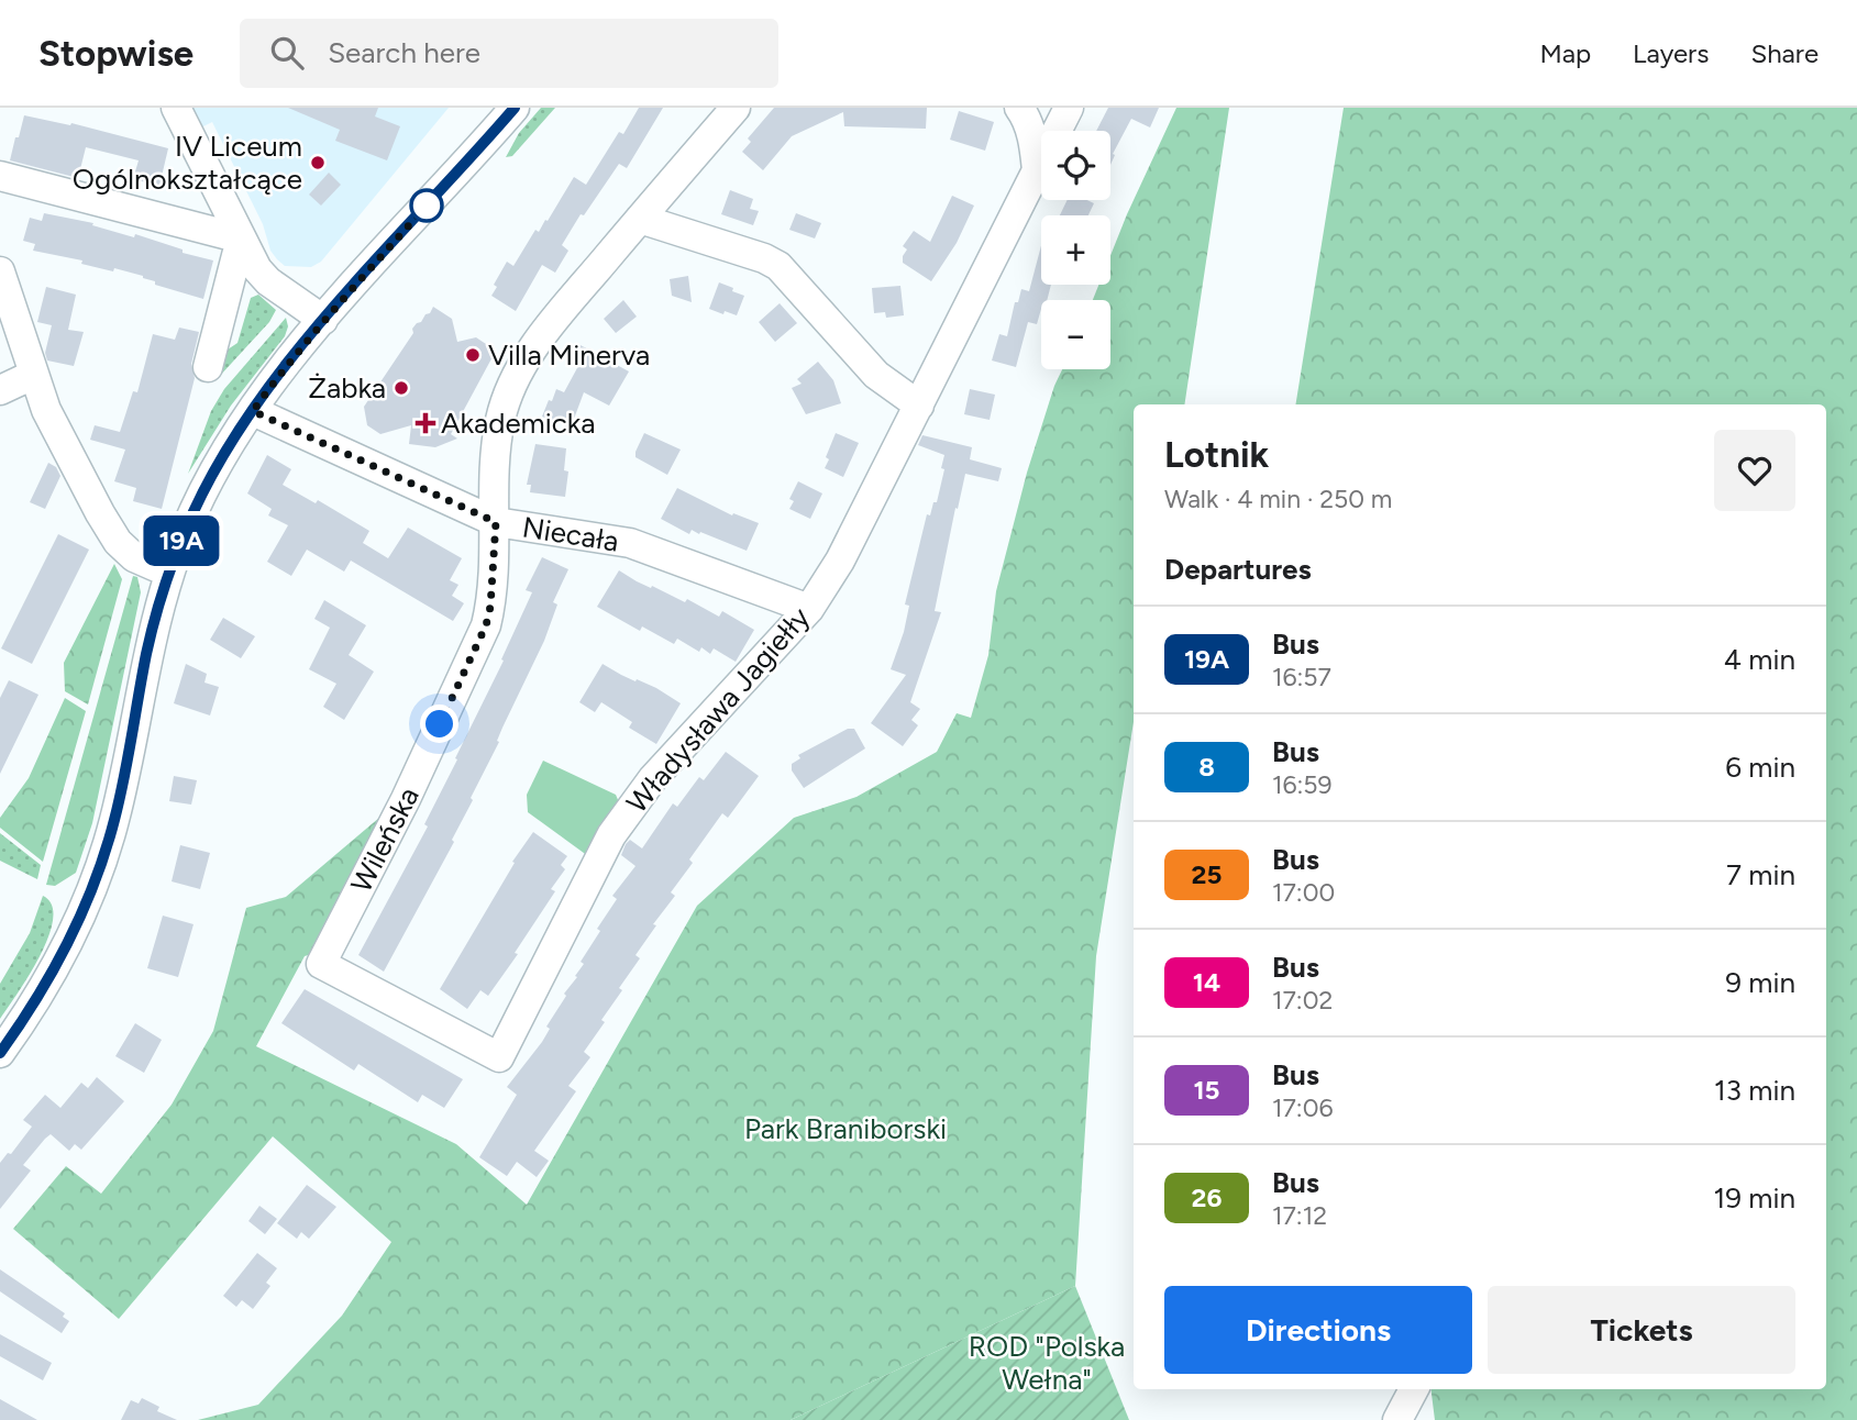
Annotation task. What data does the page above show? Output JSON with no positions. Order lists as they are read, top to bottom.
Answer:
{
  "streets": {
    "street": ["Niecała", "Władysława Jagiełły", "Wileńska"]
  },
  "crossings": [
    ["Niecała", "Władysława Jagiełły"],
    ["Niecała", "Wileńska"],
    ["Władysława Jagiełły", "Wileńska"]
  ],
  "parks": ["Park Braniborski", "ROD \"Polska Wełna\""],
  "places": {
    "other": ["IV Liceum Ogólnokształcące", "Villa Minerva", "Żabka"],
    "health": ["Akademicka"]
  },
  "lines": ["bus line 19A"],
  "page": {
    "header": "Stopwise",
    "search": "Search here",
    "nav": ["Map", "Layers", "Share"],
    "on_map": "19A",
    "map_buttons": ["+", "−"],
    "heading": [
      ["Lotnik", "Walk · 4 min · 250 m"],
      "Departures"
    ],
    "list": [
      {
        "mark": "19A",
        "name": "Bus",
        "note": "16:57",
        "value": "4 min"
      },
      {
        "mark": "8",
        "name": "Bus",
        "note": "16:59",
        "value": "6 min"
      },
      {
        "mark": "25",
        "name": "Bus",
        "note": "17:00",
        "value": "7 min"
      },
      {
        "mark": "14",
        "name": "Bus",
        "note": "17:02",
        "value": "9 min"
      },
      {
        "mark": "15",
        "name": "Bus",
        "note": "17:06",
        "value": "13 min"
      },
      {
        "mark": "26",
        "name": "Bus",
        "note": "17:12",
        "value": "19 min"
      }
    ],
    "buttons": ["Directions", "Tickets"]
  }
}
